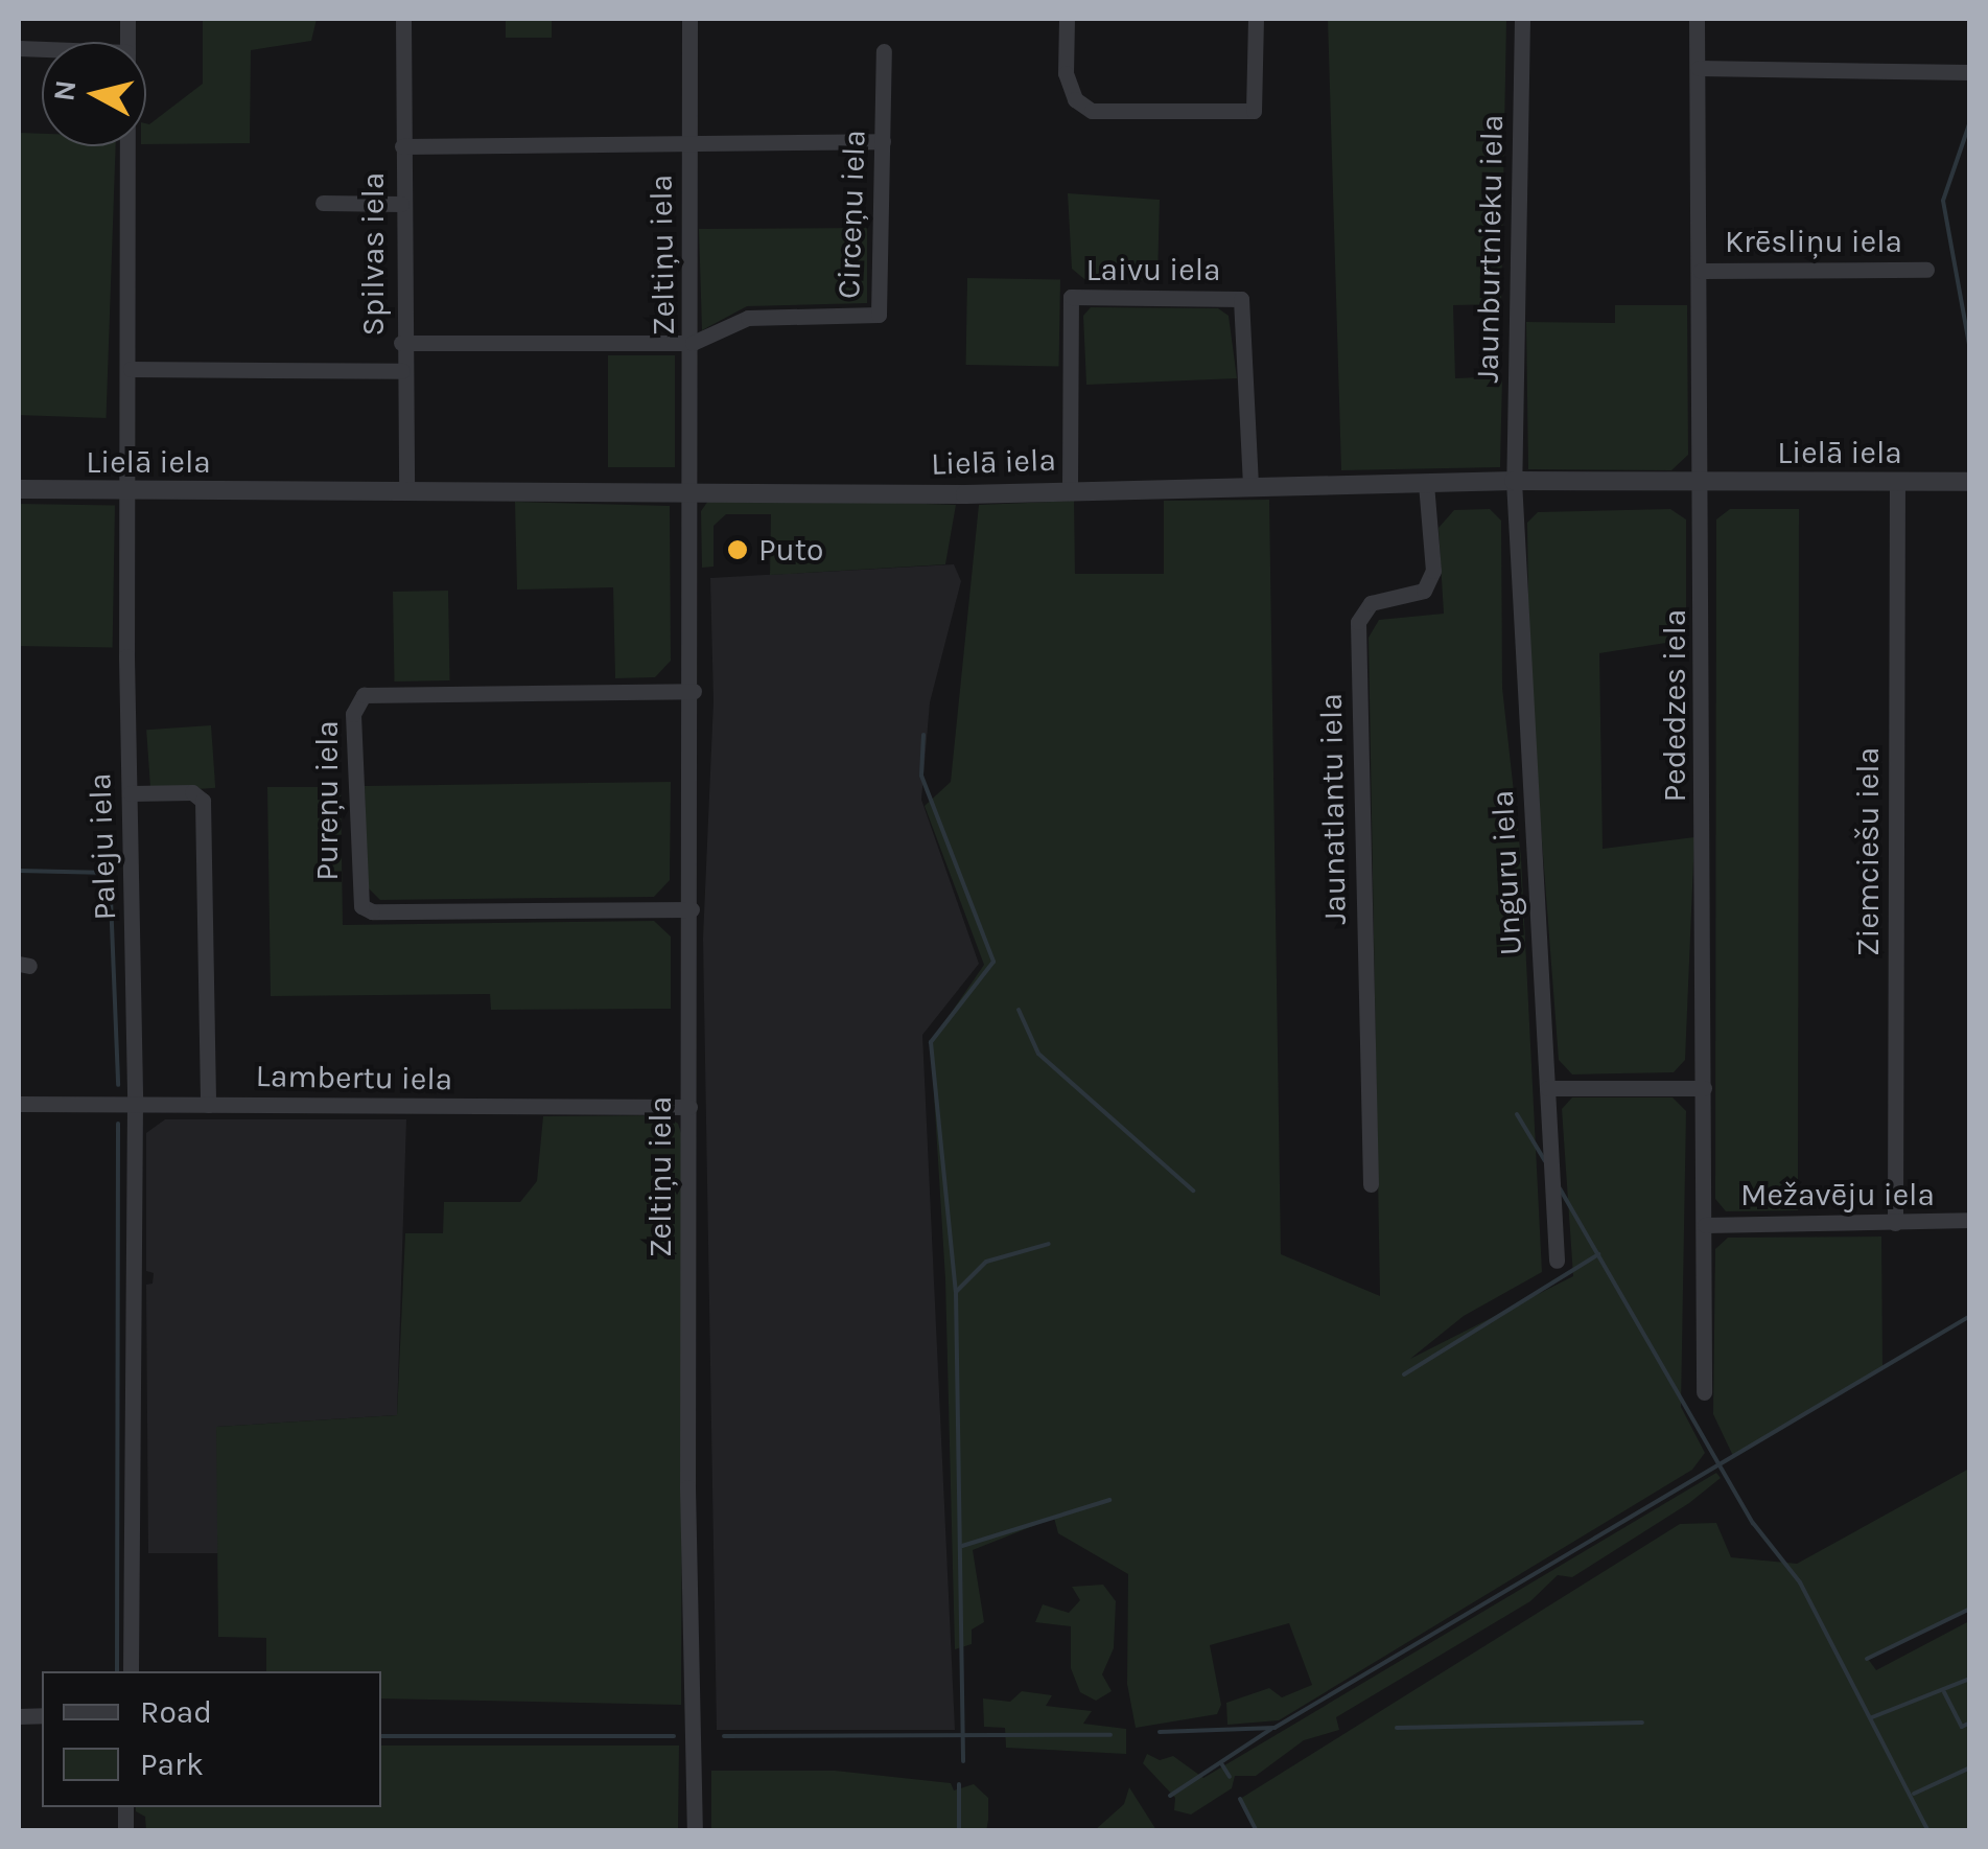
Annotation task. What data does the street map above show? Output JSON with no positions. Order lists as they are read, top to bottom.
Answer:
{
  "streets": {
    "street": [
      "Circeņu iela",
      "Krēsliņu iela",
      "Jaunburtnieku iela",
      "Spilvas iela",
      "Zeltiņu iela",
      "Laivu iela",
      "Lielā iela",
      "Pededzes iela",
      "Pureņu iela",
      "Jaunatlantu iela",
      "Paleju iela",
      "Ziemciešu iela",
      "Unguru iela",
      "Lambertu iela",
      "Mežavēju iela"
    ]
  },
  "crossings": [
    ["Circeņu iela", "Zeltiņu iela"],
    ["Krēsliņu iela", "Pededzes iela"],
    ["Jaunburtnieku iela", "Lielā iela"],
    ["Jaunburtnieku iela", "Unguru iela"],
    ["Spilvas iela", "Lielā iela"],
    ["Zeltiņu iela", "Lielā iela"],
    ["Zeltiņu iela", "Pureņu iela"],
    ["Zeltiņu iela", "Lambertu iela"],
    ["Laivu iela", "Lielā iela"],
    ["Lielā iela", "Pededzes iela"],
    ["Lielā iela", "Jaunatlantu iela"],
    ["Lielā iela", "Paleju iela"],
    ["Lielā iela", "Ziemciešu iela"],
    ["Lielā iela", "Unguru iela"],
    ["Pededzes iela", "Mežavēju iela"],
    ["Paleju iela", "Lambertu iela"],
    ["Ziemciešu iela", "Mežavēju iela"]
  ],
  "places": ["Puto"],
  "legend": ["Road", "Park"],
  "north": "left"
}
